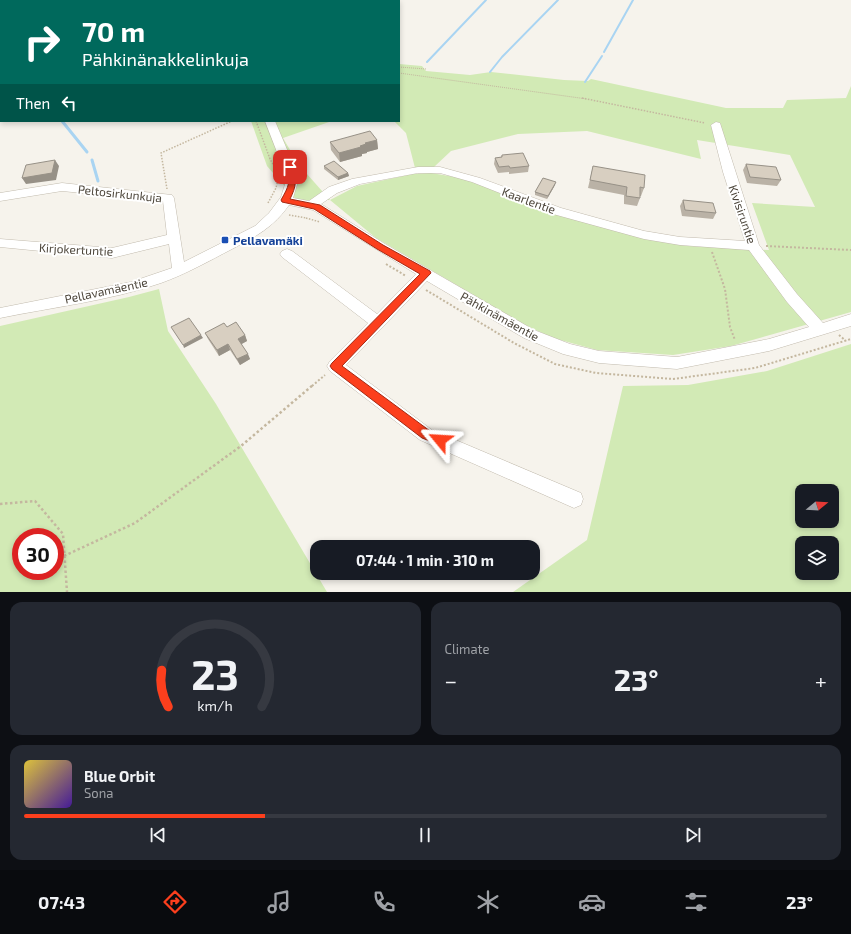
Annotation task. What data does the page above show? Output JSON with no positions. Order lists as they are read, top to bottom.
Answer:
{
  "streets": {
    "street": [
      "Peltosirkunkuja",
      "Kaarlentie",
      "Kivisiruntie",
      "Kirjokertuntie",
      "Pellavamäentie",
      "Pähkinämäentie"
    ]
  },
  "crossings": [
    ["Peltosirkunkuja", "Kirjokertuntie"],
    ["Peltosirkunkuja", "Pellavamäentie"],
    ["Kaarlentie", "Kivisiruntie"],
    ["Kaarlentie", "Pähkinämäentie"],
    ["Kivisiruntie", "Pähkinämäentie"],
    ["Pellavamäentie", "Pähkinämäentie"]
  ],
  "places": {
    "transit": ["Pellavamäki"]
  },
  "north": "right",
  "page": {
    "turn": ["70 m", "Pähkinänakkelinkuja"],
    "then": "Then",
    "limit": "30",
    "trip": "07:44 · 1 min · 310 m",
    "tile": "Climate",
    "heat": ["−", "23°", "+"],
    "song": ["Blue Orbit", "Sona"],
    "tabs": ["07:43", "23°"],
    "gauge": ["23", "km/h"]
  }
}
